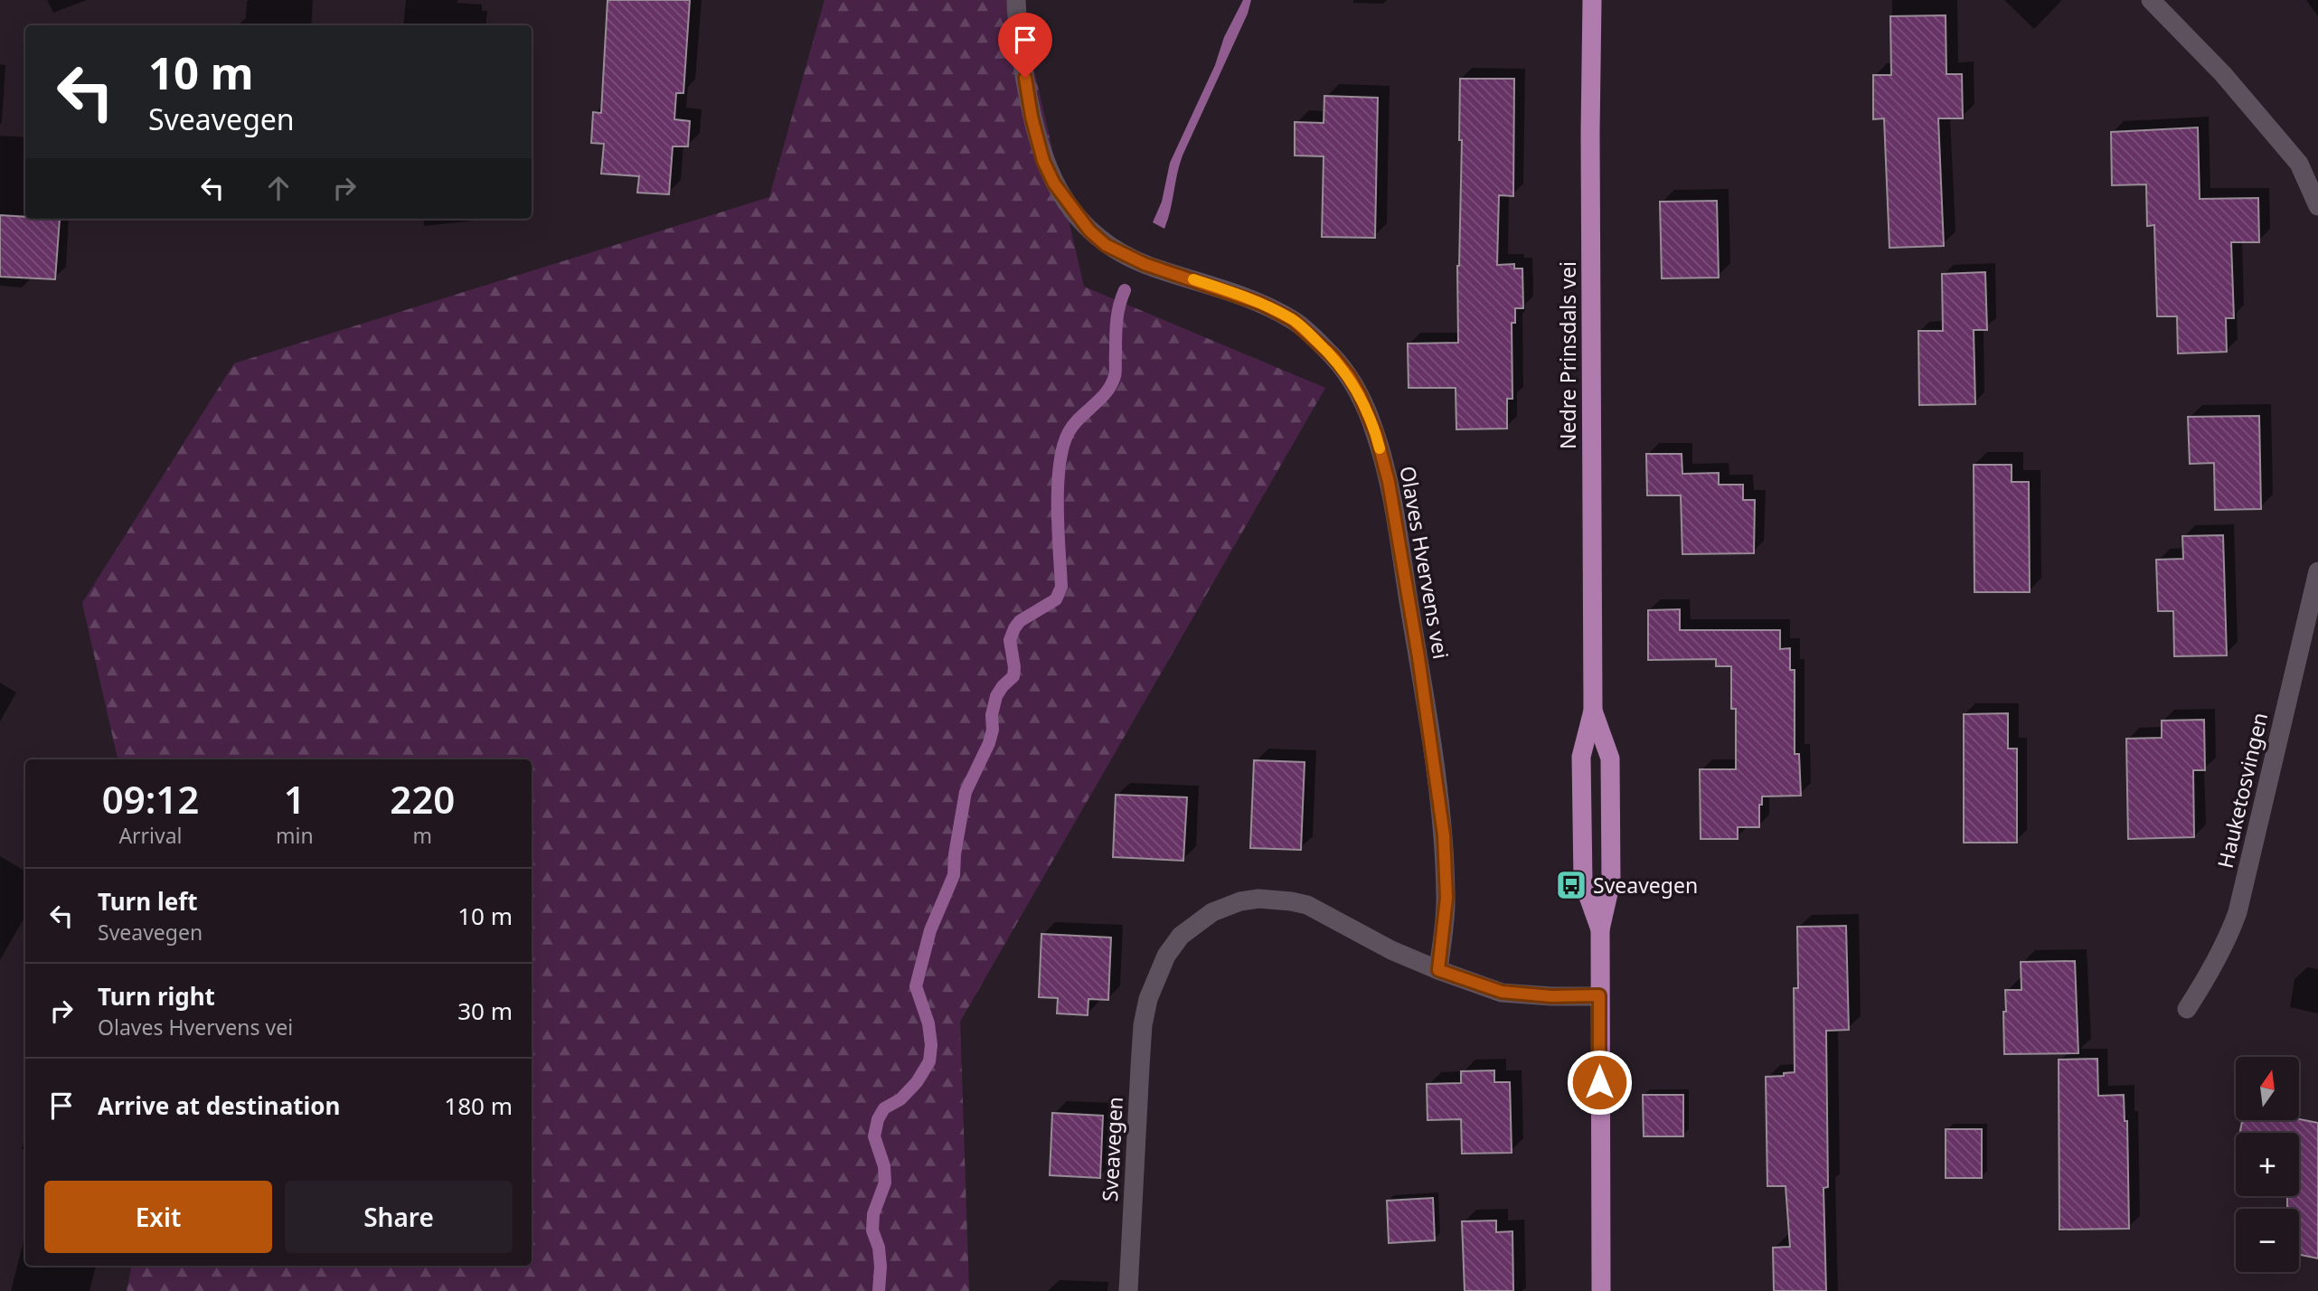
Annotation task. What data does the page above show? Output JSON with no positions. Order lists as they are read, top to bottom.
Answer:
{
  "streets": {
    "main road": ["Nedre Prinsdals vei"],
    "street": ["Olaves Hvervens vei", "Hauketosvingen", "Sveavegen"]
  },
  "crossings": [
    ["Nedre Prinsdals vei", "Sveavegen"],
    ["Olaves Hvervens vei", "Sveavegen"]
  ],
  "places": {
    "bus stop": ["Sveavegen"]
  },
  "north": "top",
  "page": {
    "turn": ["10 m", "Sveavegen"],
    "eta": [
      "09:12",
      "Arrival",
      "1",
      "min",
      "220",
      "m"
    ],
    "list": [
      {
        "name": "Turn left",
        "note": "Sveavegen",
        "value": "10 m"
      },
      {
        "name": "Turn right",
        "note": "Olaves Hvervens vei",
        "value": "30 m"
      },
      {
        "name": "Arrive at destination",
        "value": "180 m"
      }
    ],
    "map_buttons": ["+", "−"],
    "buttons": ["Exit", "Share"]
  }
}
